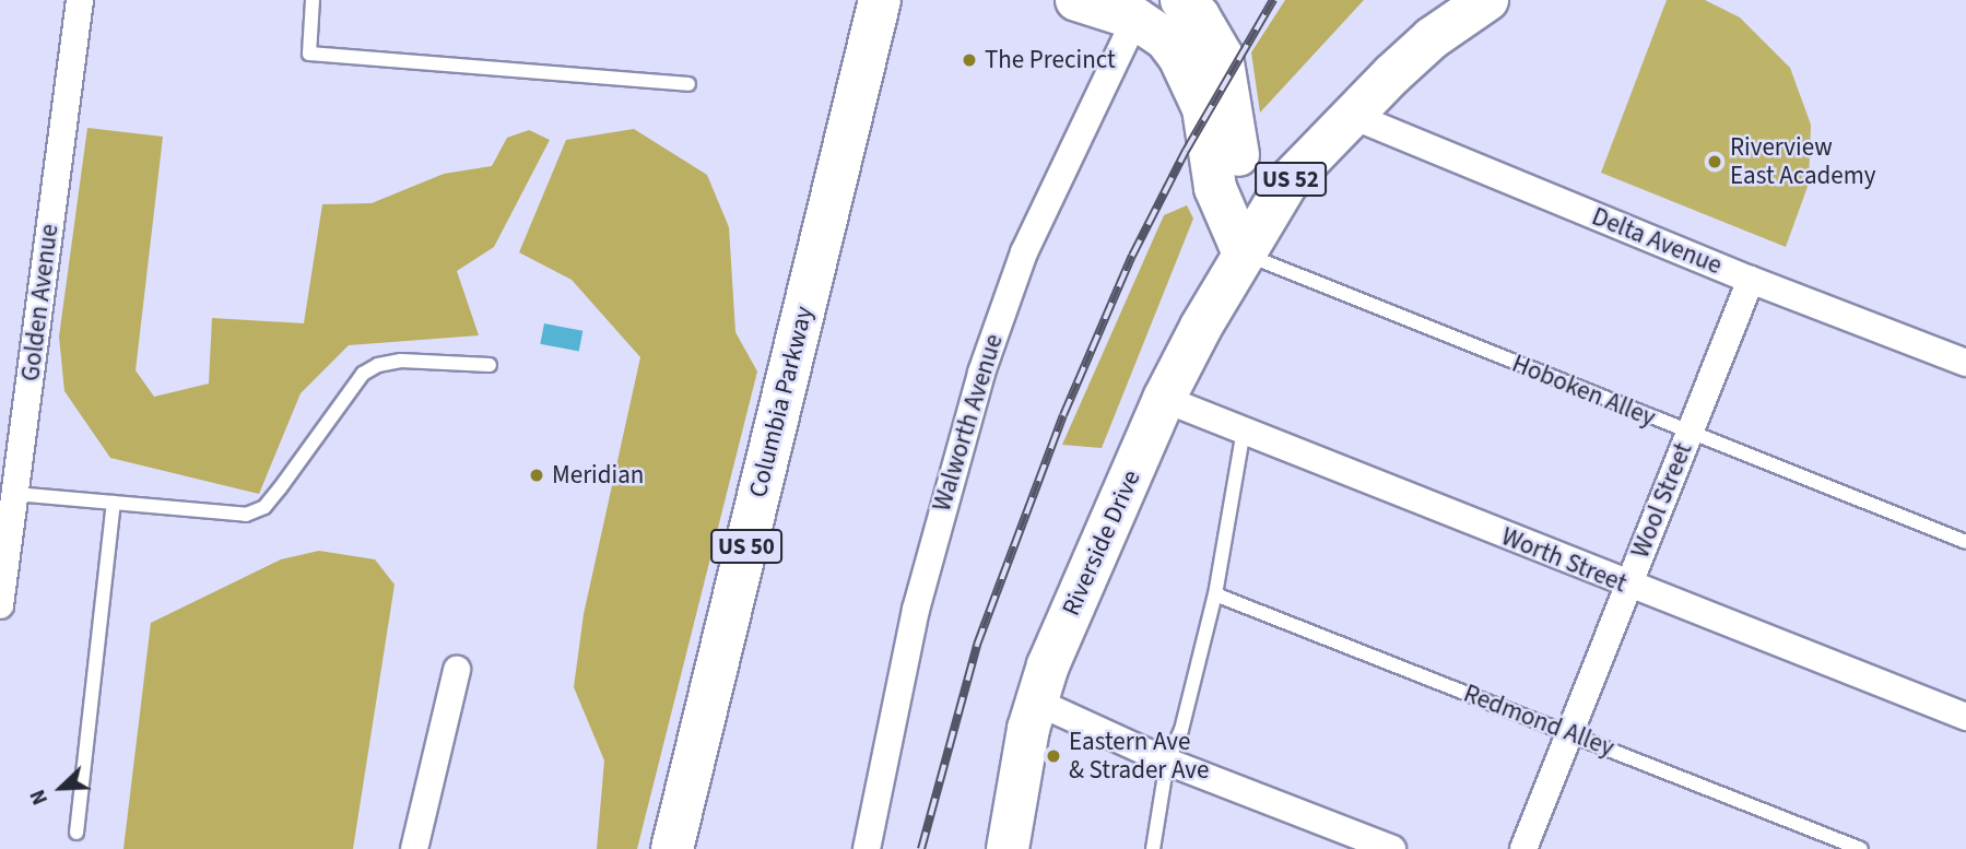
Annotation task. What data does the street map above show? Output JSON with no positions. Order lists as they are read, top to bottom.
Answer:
{
  "streets": {
    "main road": [
      "US 52",
      "Columbia Parkway",
      "Riverside Drive",
      "US 50"
    ],
    "street": [
      "Delta Avenue",
      "Golden Avenue",
      "Walworth Avenue",
      "Wool Street",
      "Worth Street"
    ],
    "lane": ["Hoboken Alley", "Redmond Alley"]
  },
  "crossings": [
    ["US 52", "Delta Avenue"],
    ["US 52", "Hoboken Alley"],
    ["US 52", "Riverside Drive"],
    ["Delta Avenue", "Wool Street"],
    ["Hoboken Alley", "Wool Street"],
    ["Hoboken Alley", "Riverside Drive"],
    ["Wool Street", "Worth Street"],
    ["Wool Street", "Redmond Alley"],
    ["Riverside Drive", "Worth Street"]
  ],
  "places": [
    "The Precinct",
    "Riverview East Academy",
    "Meridian",
    "Eastern Ave & Strader Ave"
  ],
  "north": "bottom left"
}
